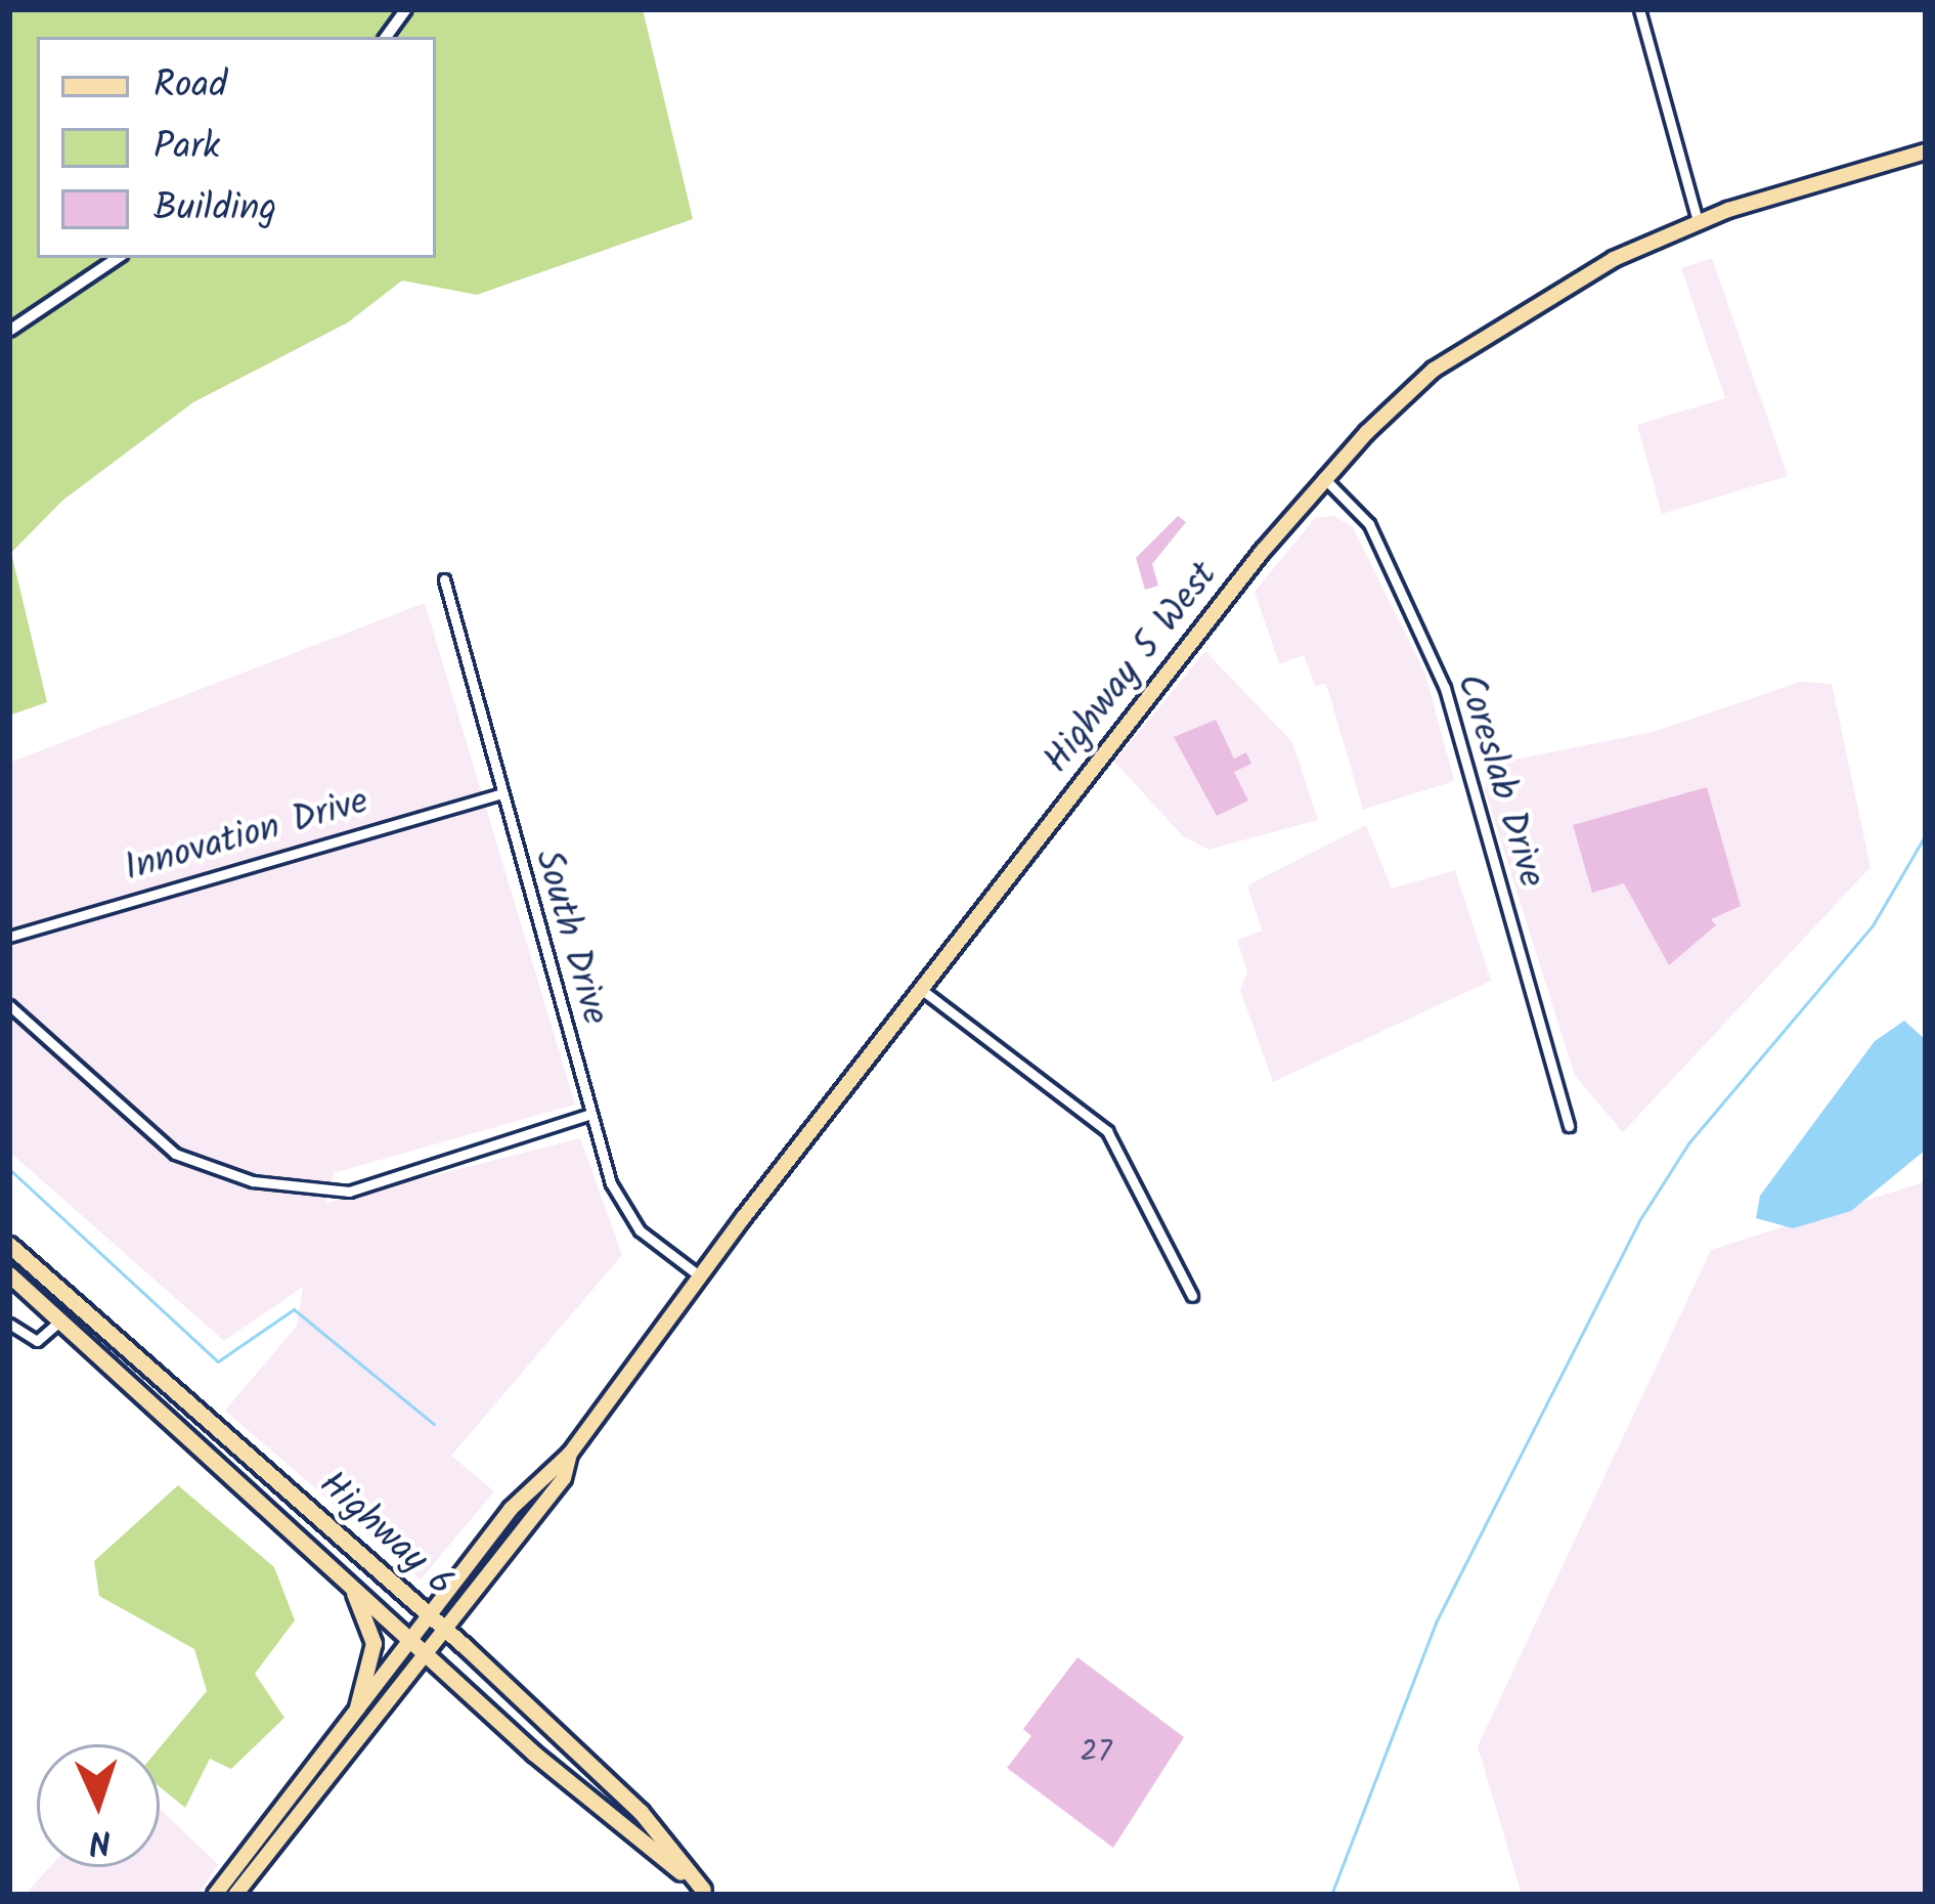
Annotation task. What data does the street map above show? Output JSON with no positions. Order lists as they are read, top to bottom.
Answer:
{
  "streets": {
    "highway": ["Highway 6"],
    "main road": ["Highway 5 West"],
    "street": ["Coreslab Drive", "Innovation Drive", "South Drive"]
  },
  "crossings": [
    ["Highway 5 West", "Coreslab Drive"],
    ["Highway 5 West", "South Drive"],
    ["Highway 5 West", "Highway 6"],
    ["Innovation Drive", "South Drive"]
  ],
  "house_numbers": ["27"],
  "legend": ["Road", "Park", "Building"],
  "north": "bottom"
}
